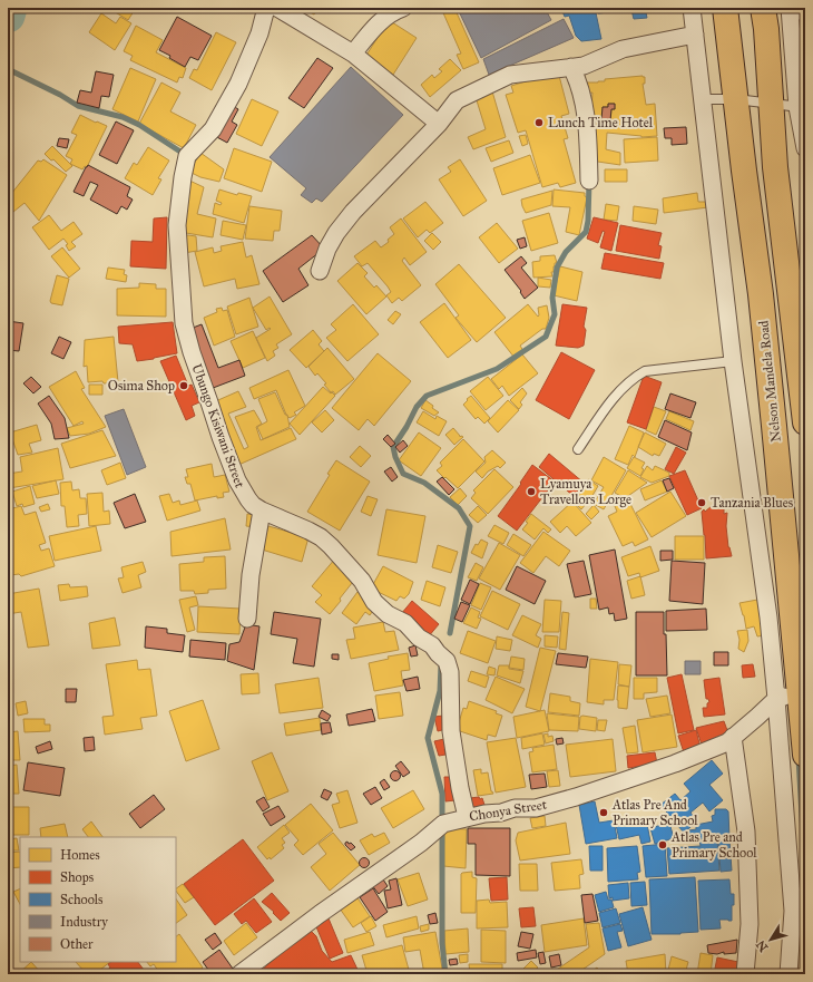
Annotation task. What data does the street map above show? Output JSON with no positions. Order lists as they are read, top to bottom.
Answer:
{
  "streets": {
    "main road": ["Nelson Mandela Road"],
    "street": ["Ubungo Kisiwani Street", "Chonya Street"]
  },
  "crossings": [
    ["Ubungo Kisiwani Street", "Chonya Street"]
  ],
  "places": [
    "Lunch Time Hotel",
    "Osima Shop",
    "Lyamuya Travellors Lorge",
    "Tanzania Blues",
    "Atlas Pre And Primary School",
    "Atlas Pre and Primary School"
  ],
  "legend": [
    "Homes",
    "Shops",
    "Schools",
    "Industry",
    "Other"
  ],
  "north": "bottom left"
}
